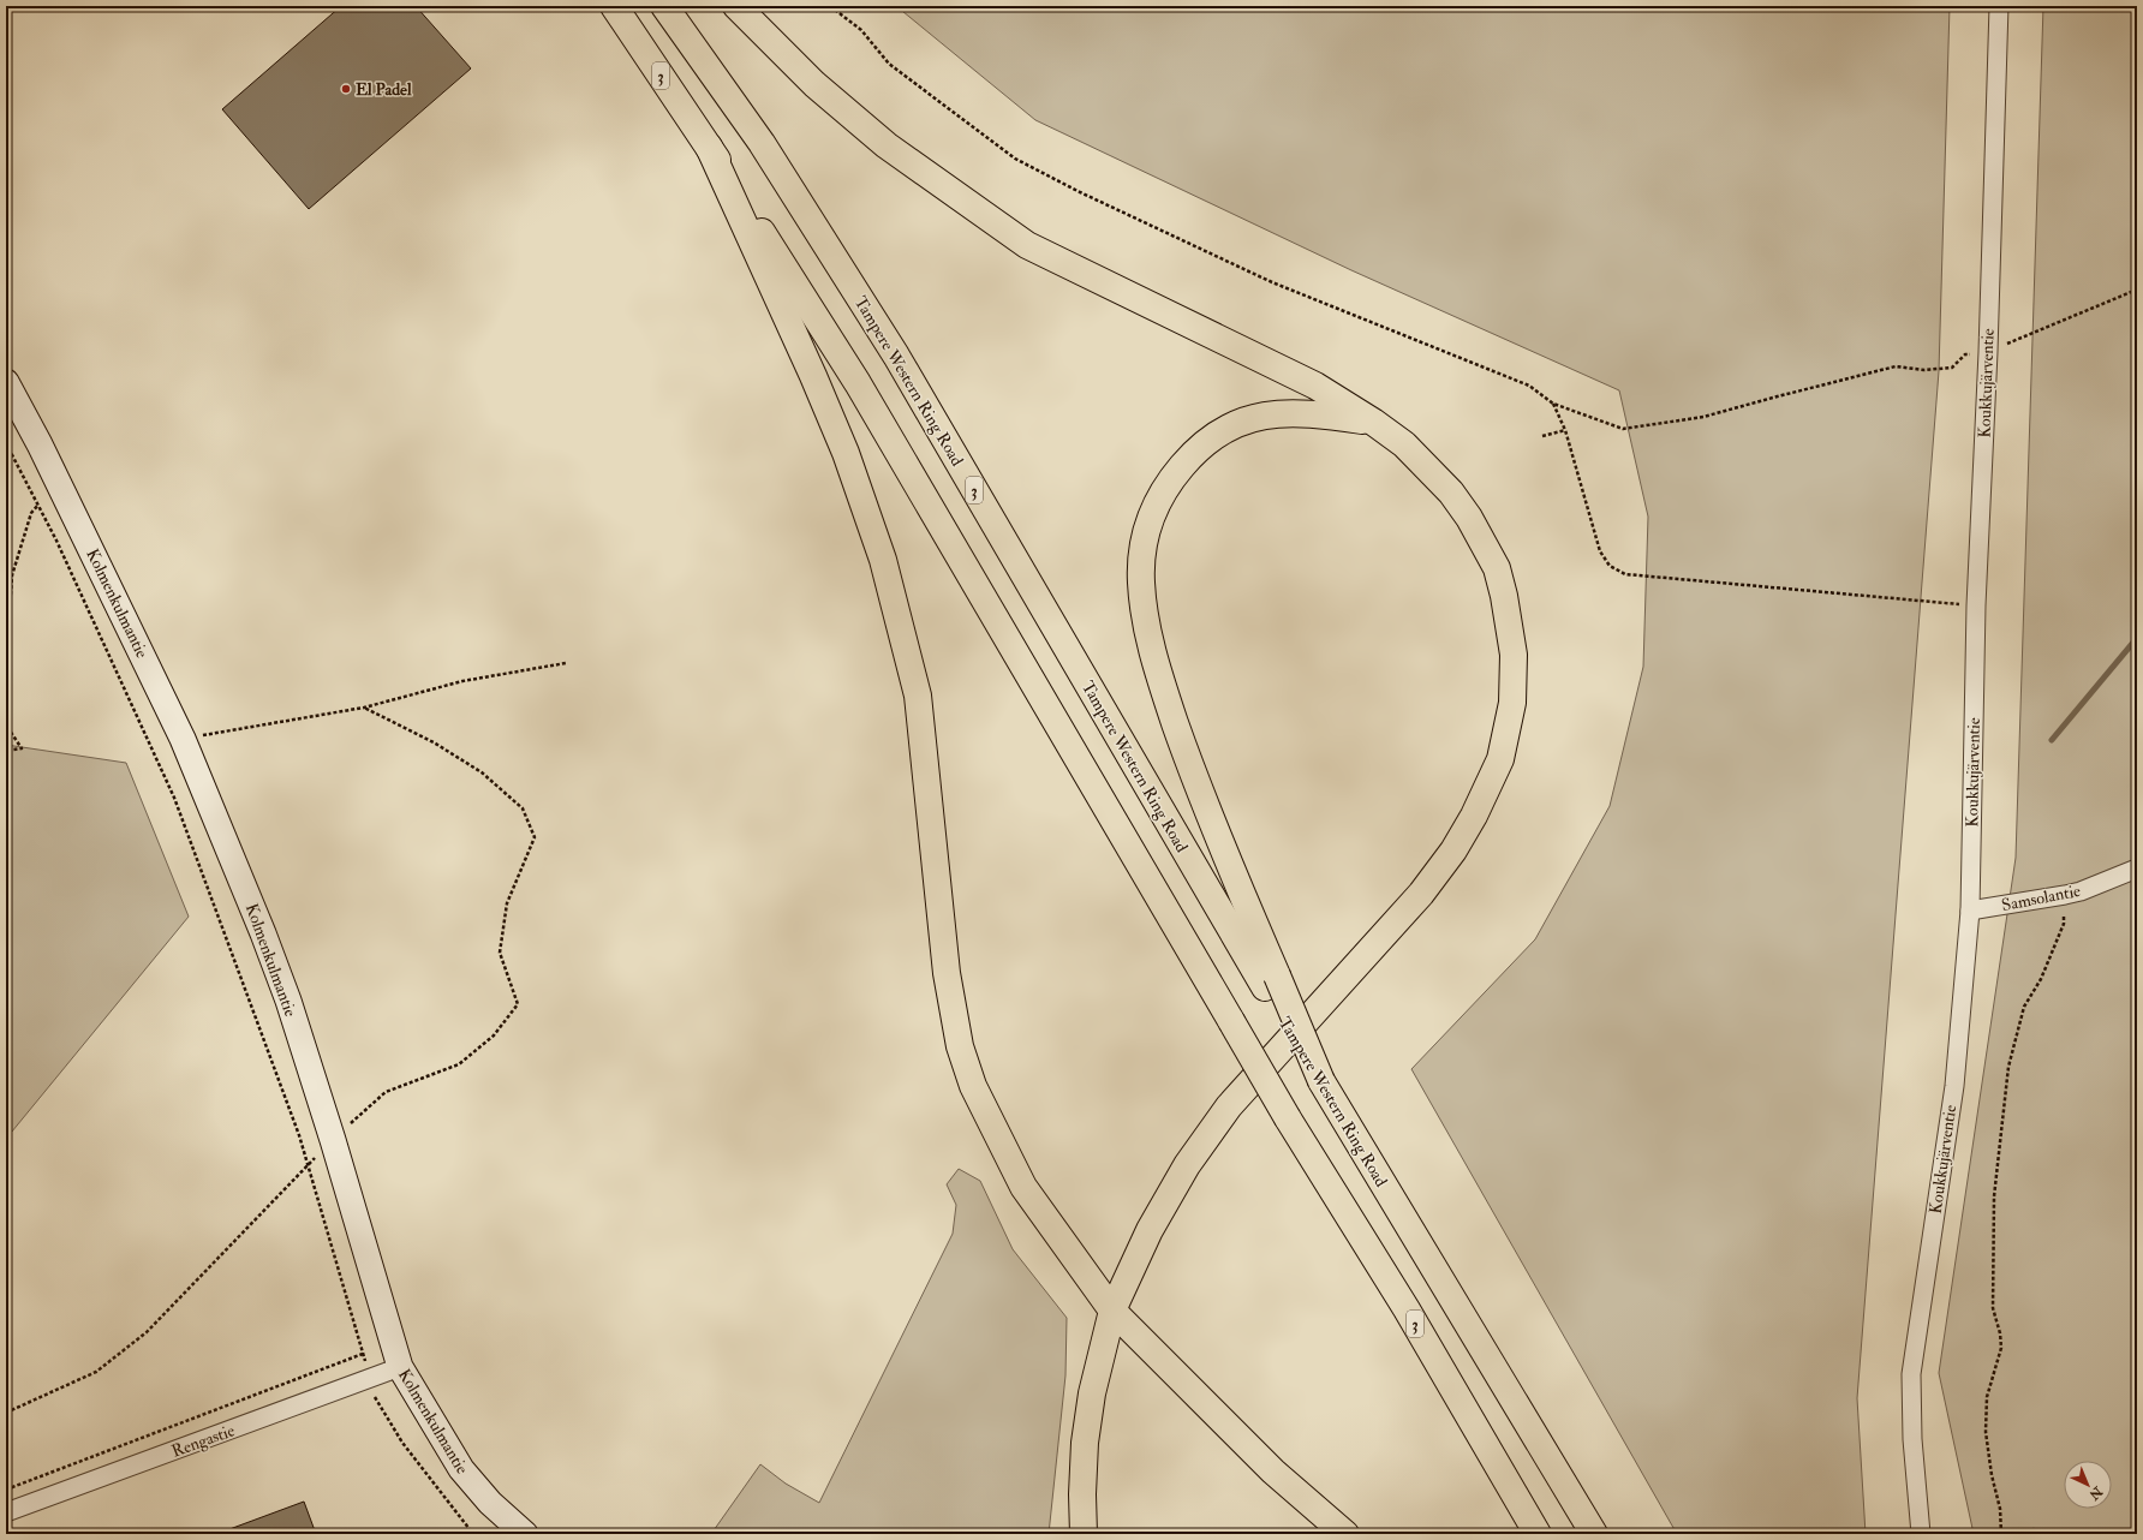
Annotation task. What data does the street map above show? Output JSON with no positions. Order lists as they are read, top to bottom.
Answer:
{
  "streets": {
    "highway": ["3", "Tampere Western Ring Road"],
    "street": [
      "Koukkujärventie",
      "Kolmenkulmantie",
      "Samsolantie",
      "Rengastie"
    ]
  },
  "crossings": [
    ["Koukkujärventie", "Samsolantie"],
    ["Kolmenkulmantie", "Rengastie"]
  ],
  "places": ["El Padel"],
  "north": "bottom right"
}
